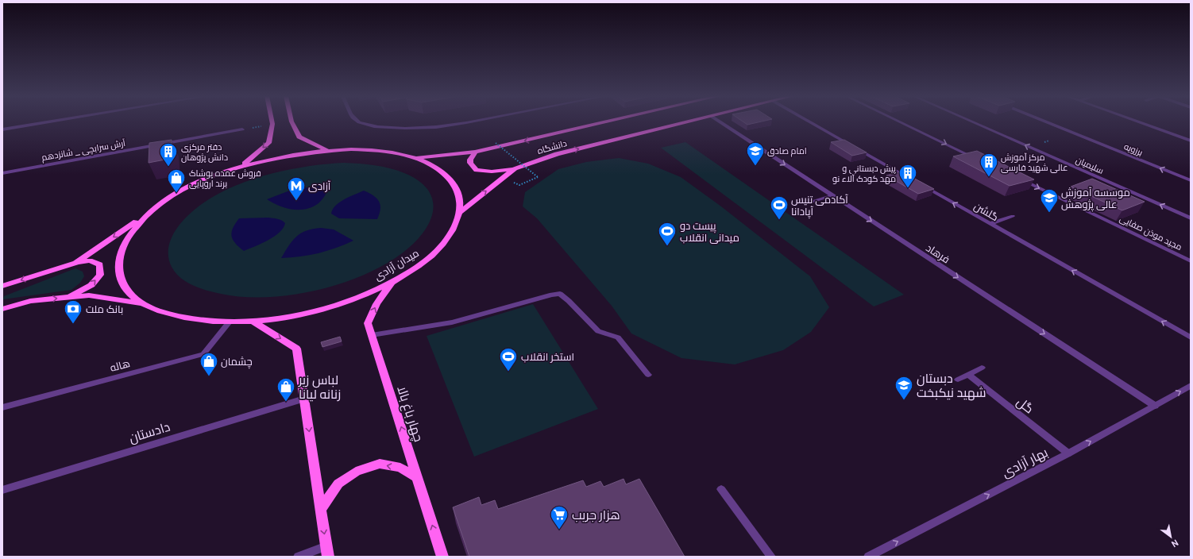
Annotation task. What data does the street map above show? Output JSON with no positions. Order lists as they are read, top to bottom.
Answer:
{
  "streets": {
    "main road": ["دانشگاه", "میدان آزادی", "چهار باغ بالا"],
    "street": [
      "برزویه",
      "آرش سرابچی _ شانزدهم",
      "سلیمیان",
      "گلشن",
      "مجید موذن صفایی",
      "فرهاد",
      "هاله",
      "گل",
      "دادستان",
      "بهار آزادی"
    ]
  },
  "crossings": [
    ["دانشگاه", "میدان آزادی"],
    ["فرهاد", "بهار آزادی"],
    ["میدان آزادی", "هاله"],
    ["میدان آزادی", "چهار باغ بالا"],
    ["گل", "بهار آزادی"]
  ],
  "one_way": [
    "سلیمیان",
    "گلشن",
    "مجید موذن صفایی",
    "فرهاد",
    "چهار باغ بالا",
    "بهار آزادی"
  ],
  "places": {
    "school or university": ["امام صادق", "موسسه آموزش عالی پژوهش", "دبستان شهید نیکبخت"],
    "building": ["دفتر مرکزی دانش پژوهان", "مرکز آموزش عالی شهید فارسی", "پیش دبستانی و مهد کودک آلاء نو"],
    "shop": ["فروش عمده پوشاک برند اروپایی", "چشمان", "لباس زیر زنانه لیانا"],
    "metro station": ["آزادی"],
    "sports": ["آکادمی تنیس آپادانا", "پیست دو میدانی انقلاب", "استخر انقلاب"],
    "bank": ["بانک ملت"],
    "supermarket": ["هزار جریب"]
  },
  "north": "bottom right"
}
